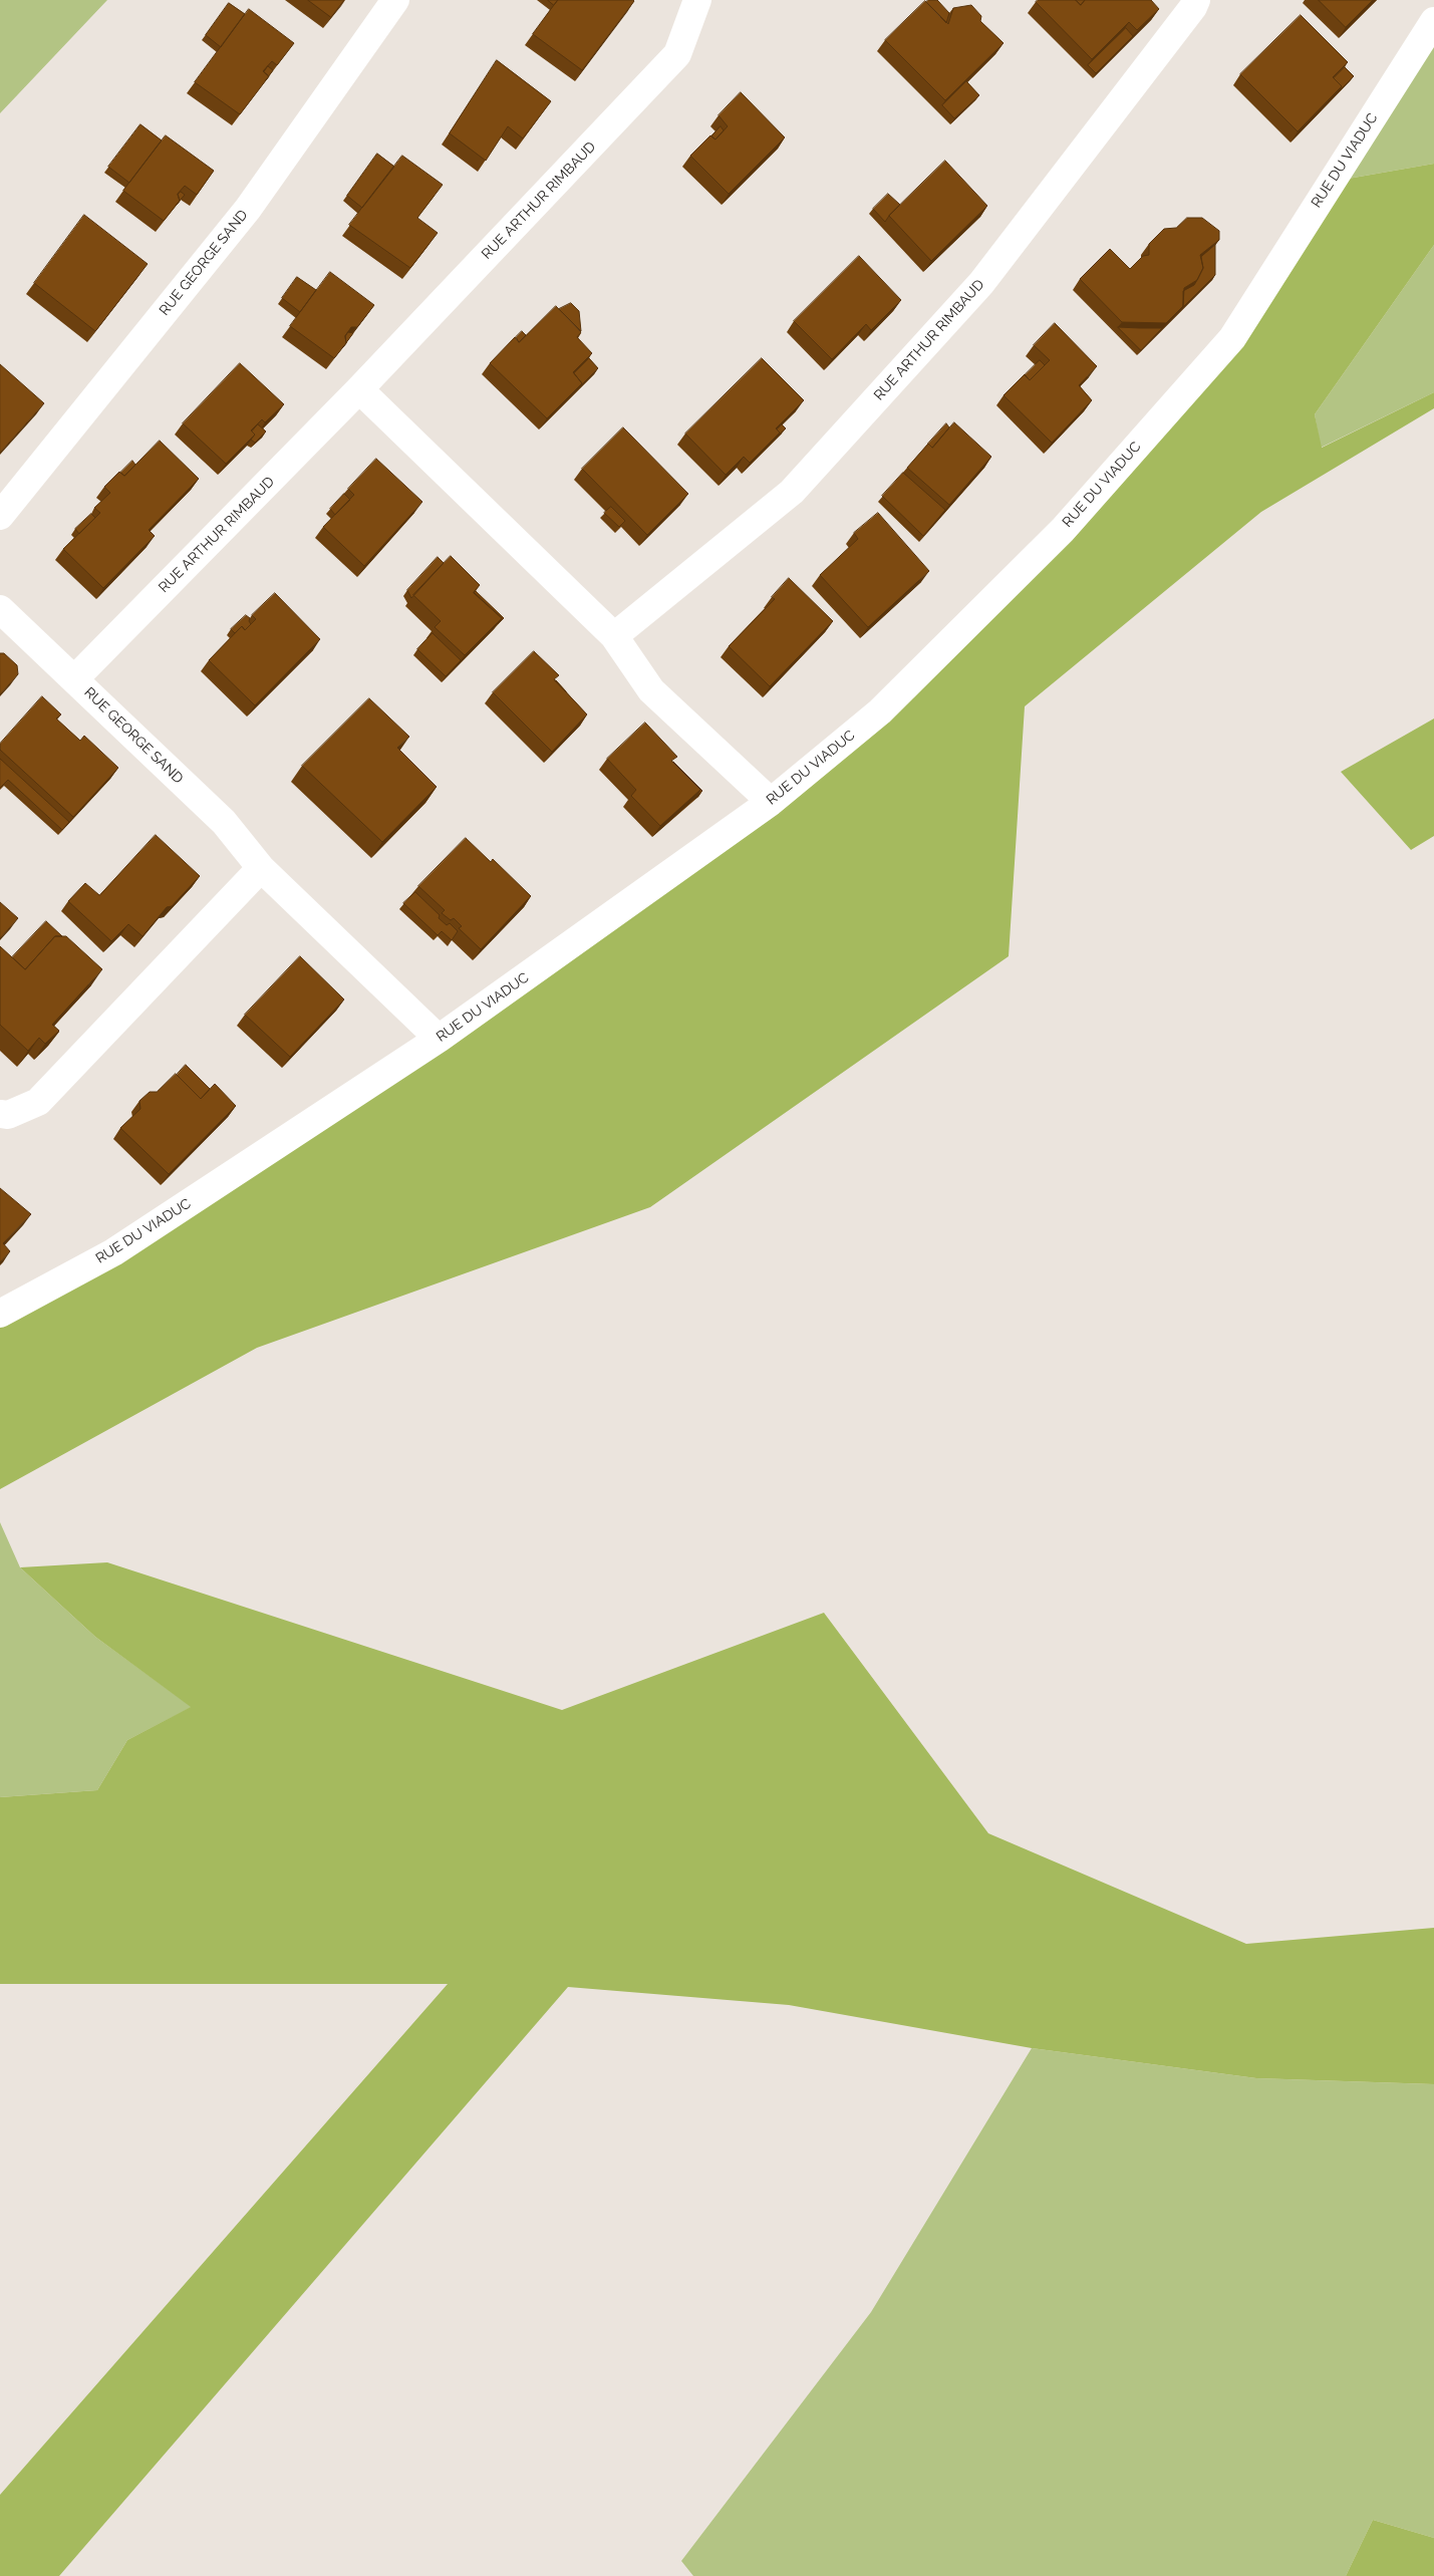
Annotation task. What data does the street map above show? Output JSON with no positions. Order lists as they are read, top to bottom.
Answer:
{
  "streets": {
    "street": ["RUE DU VIADUC", "RUE ARTHUR RIMBAUD", "RUE GEORGE SAND"]
  },
  "crossings": [
    ["RUE DU VIADUC", "RUE GEORGE SAND"],
    ["RUE ARTHUR RIMBAUD", "RUE GEORGE SAND"]
  ]
}
